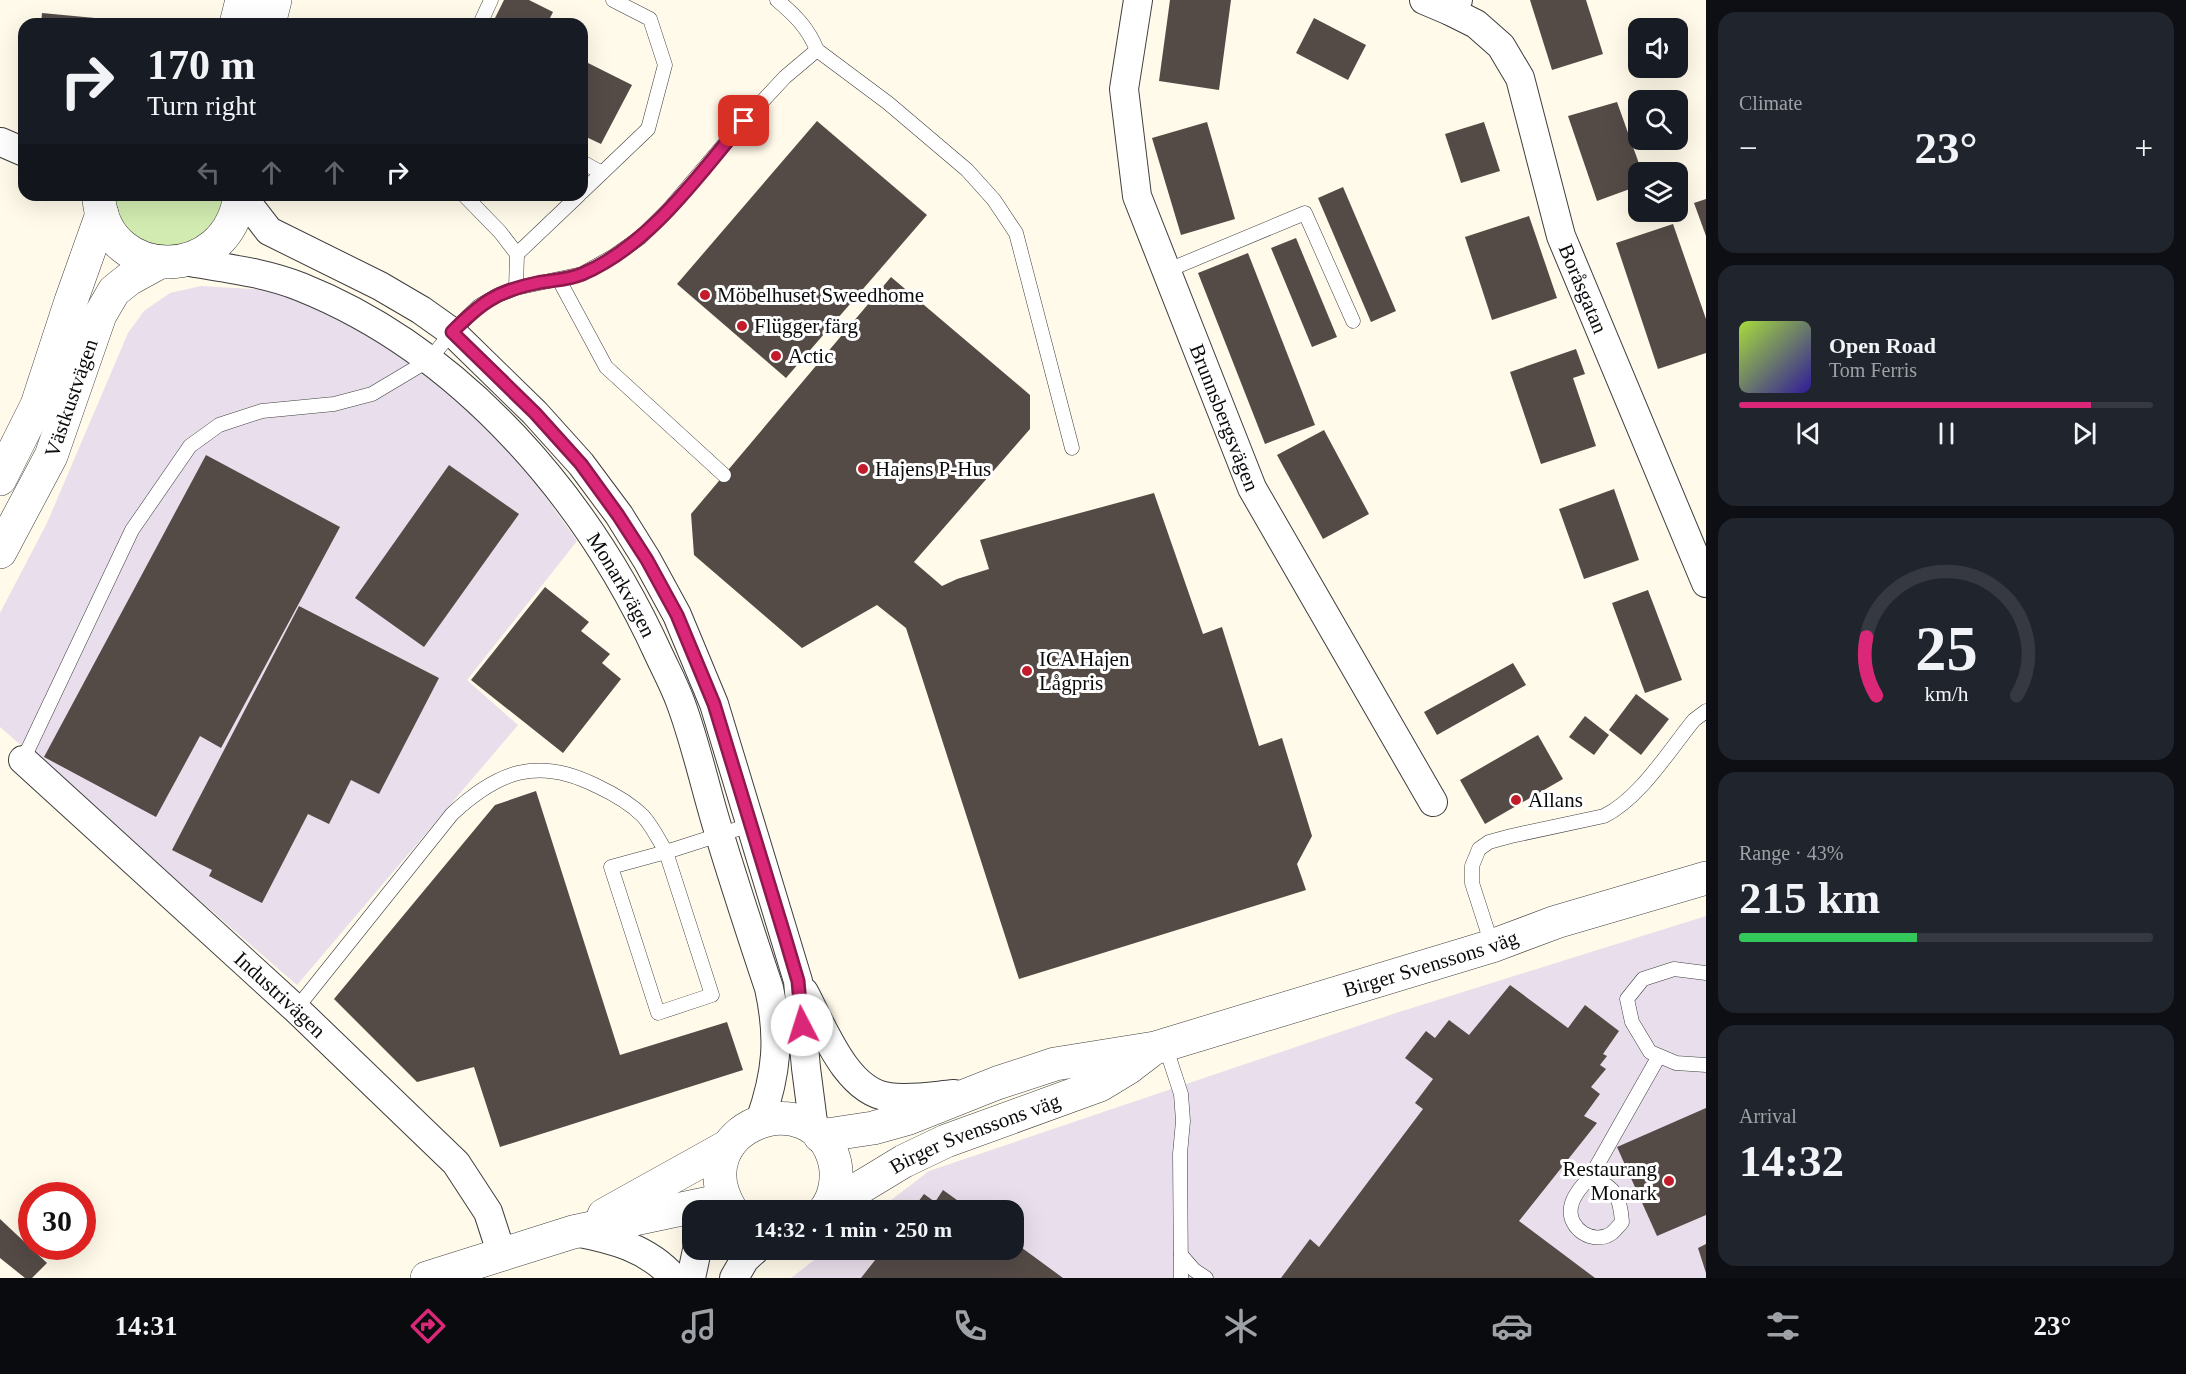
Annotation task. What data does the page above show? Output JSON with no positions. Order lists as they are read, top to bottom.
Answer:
{
  "streets": {
    "street": [
      "Boråsgatan",
      "Västkustvägen",
      "Brunnsbergsvägen",
      "Monarkvägen",
      "Birger Svenssons väg",
      "Industrivägen"
    ]
  },
  "crossings": [
    ["Västkustvägen", "Monarkvägen"],
    ["Monarkvägen", "Birger Svenssons väg"]
  ],
  "places": [
    "Möbelhuset Sweedhome",
    "Flügger färg",
    "Actic",
    "Hajens P-Hus",
    "ICA Hajen Lågpris",
    "Allans",
    "Restaurang Monark"
  ],
  "page": {
    "tile": [
      "Climate",
      ["Range · 43%", "215 km"],
      ["Arrival", "14:32"]
    ],
    "turn": ["170 m", "Turn right"],
    "heat": ["−", "23°", "+"],
    "song": ["Open Road", "Tom Ferris"],
    "limit": "30",
    "trip": "14:32 · 1 min · 250 m",
    "tabs": ["14:31", "23°"],
    "gauge": ["25", "km/h"]
  }
}
